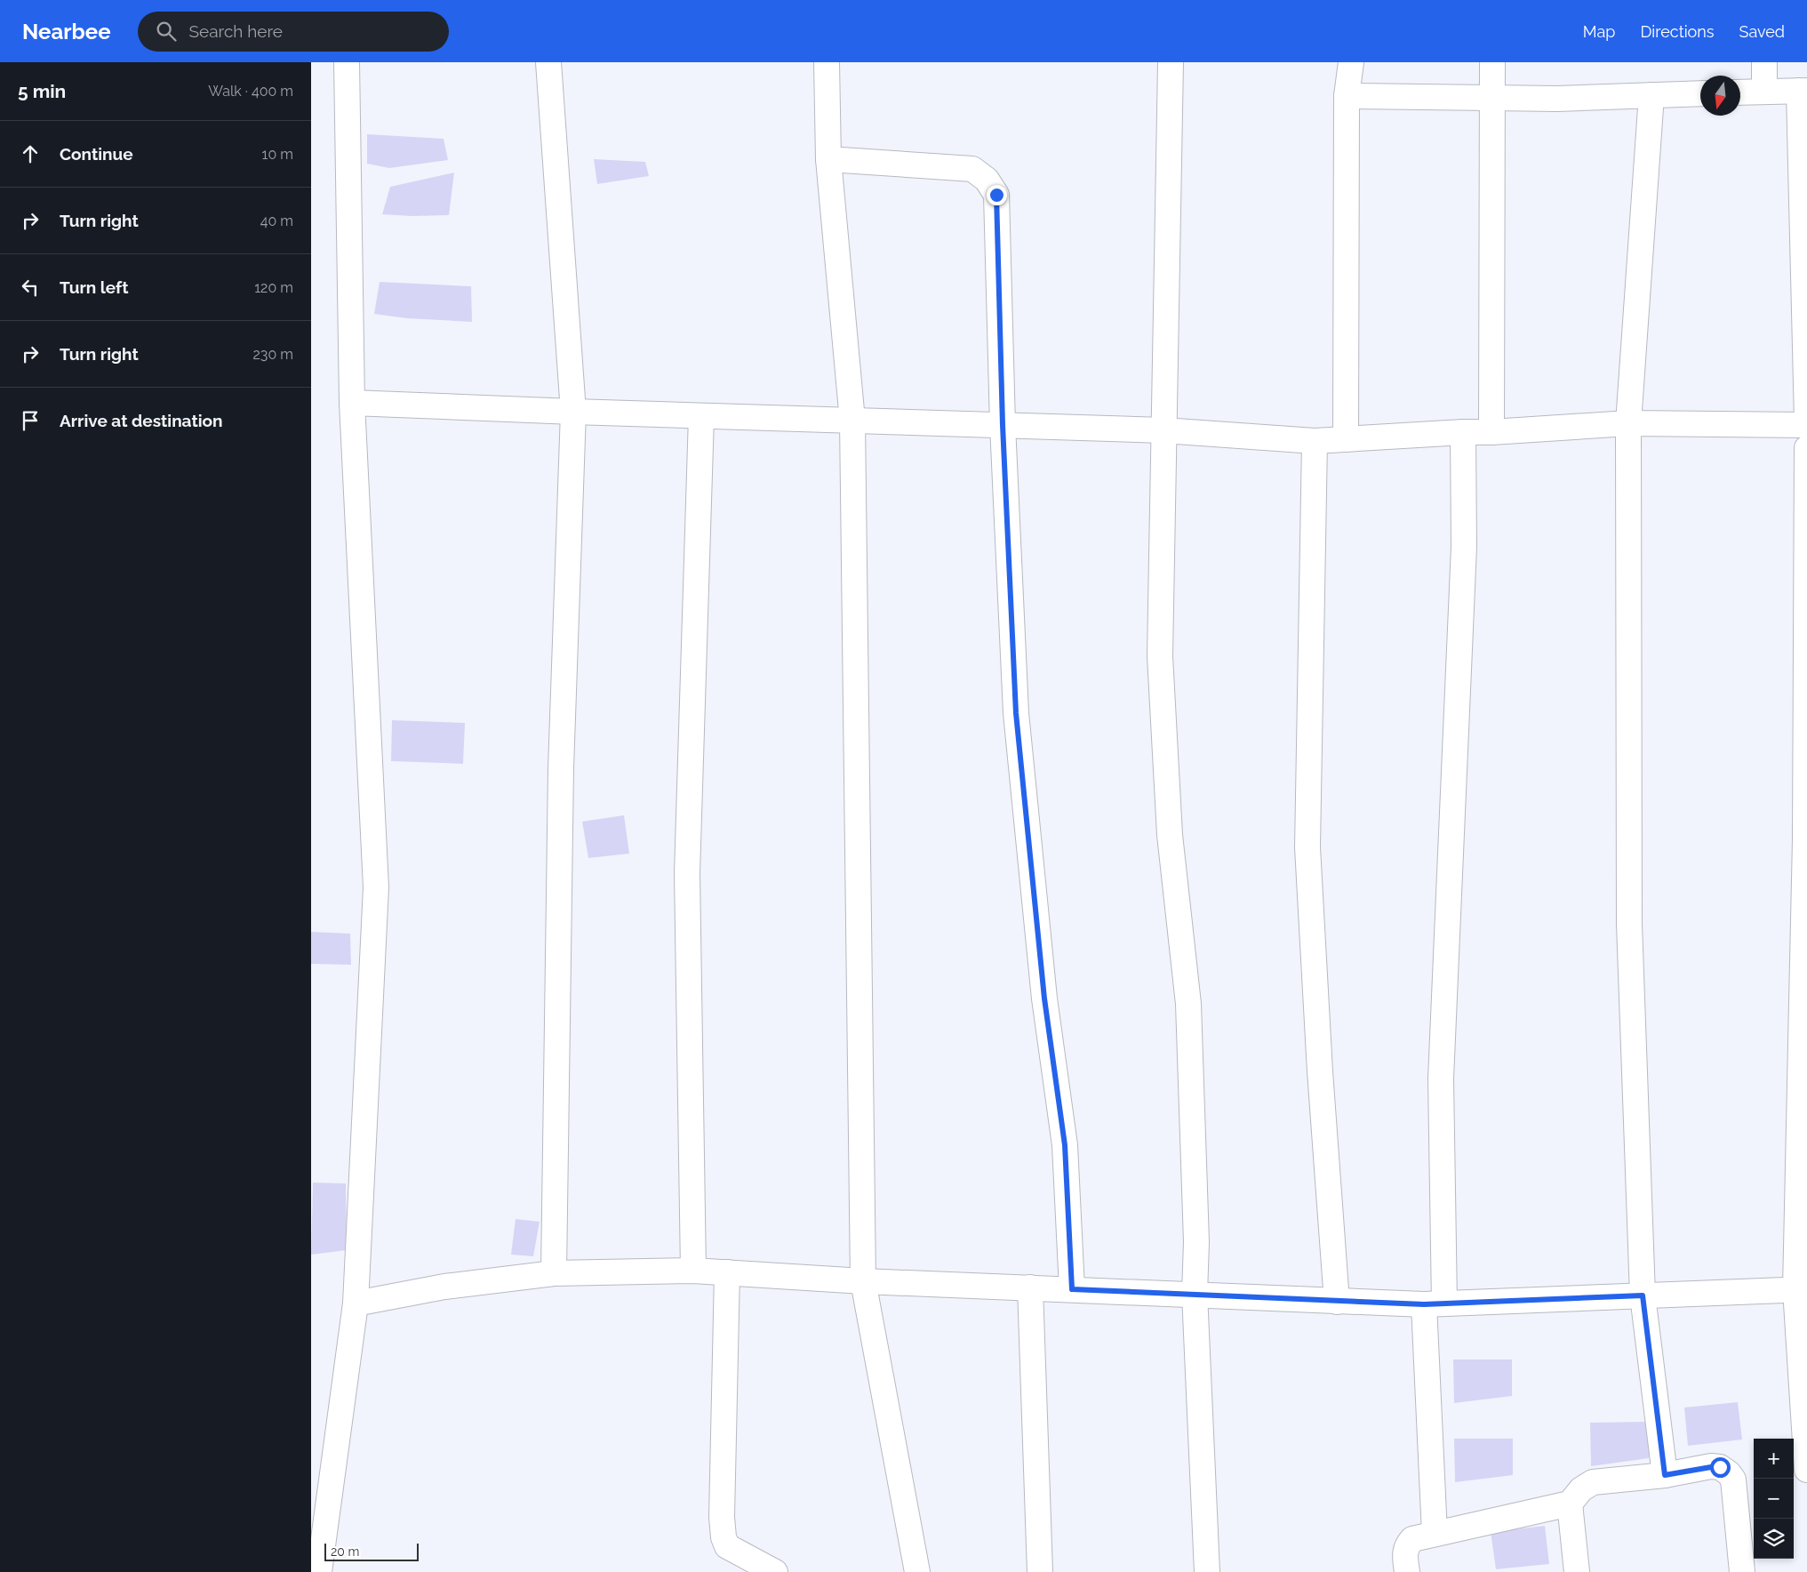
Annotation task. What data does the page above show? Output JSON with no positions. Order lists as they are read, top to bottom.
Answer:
{
  "scale_bar": "20 m",
  "north": "bottom",
  "page": {
    "header": "Nearbee",
    "search": "Search here",
    "nav": ["Map", "Directions", "Saved"],
    "heading": ["5 min", "Walk · 400 m"],
    "list": [
      ["Continue", "10 m"],
      ["Turn right", "40 m"],
      ["Turn left", "120 m"],
      ["Turn right", "230 m"],
      "Arrive at destination"
    ],
    "map_buttons": ["+", "−"],
    "scale": "20 m"
  }
}
